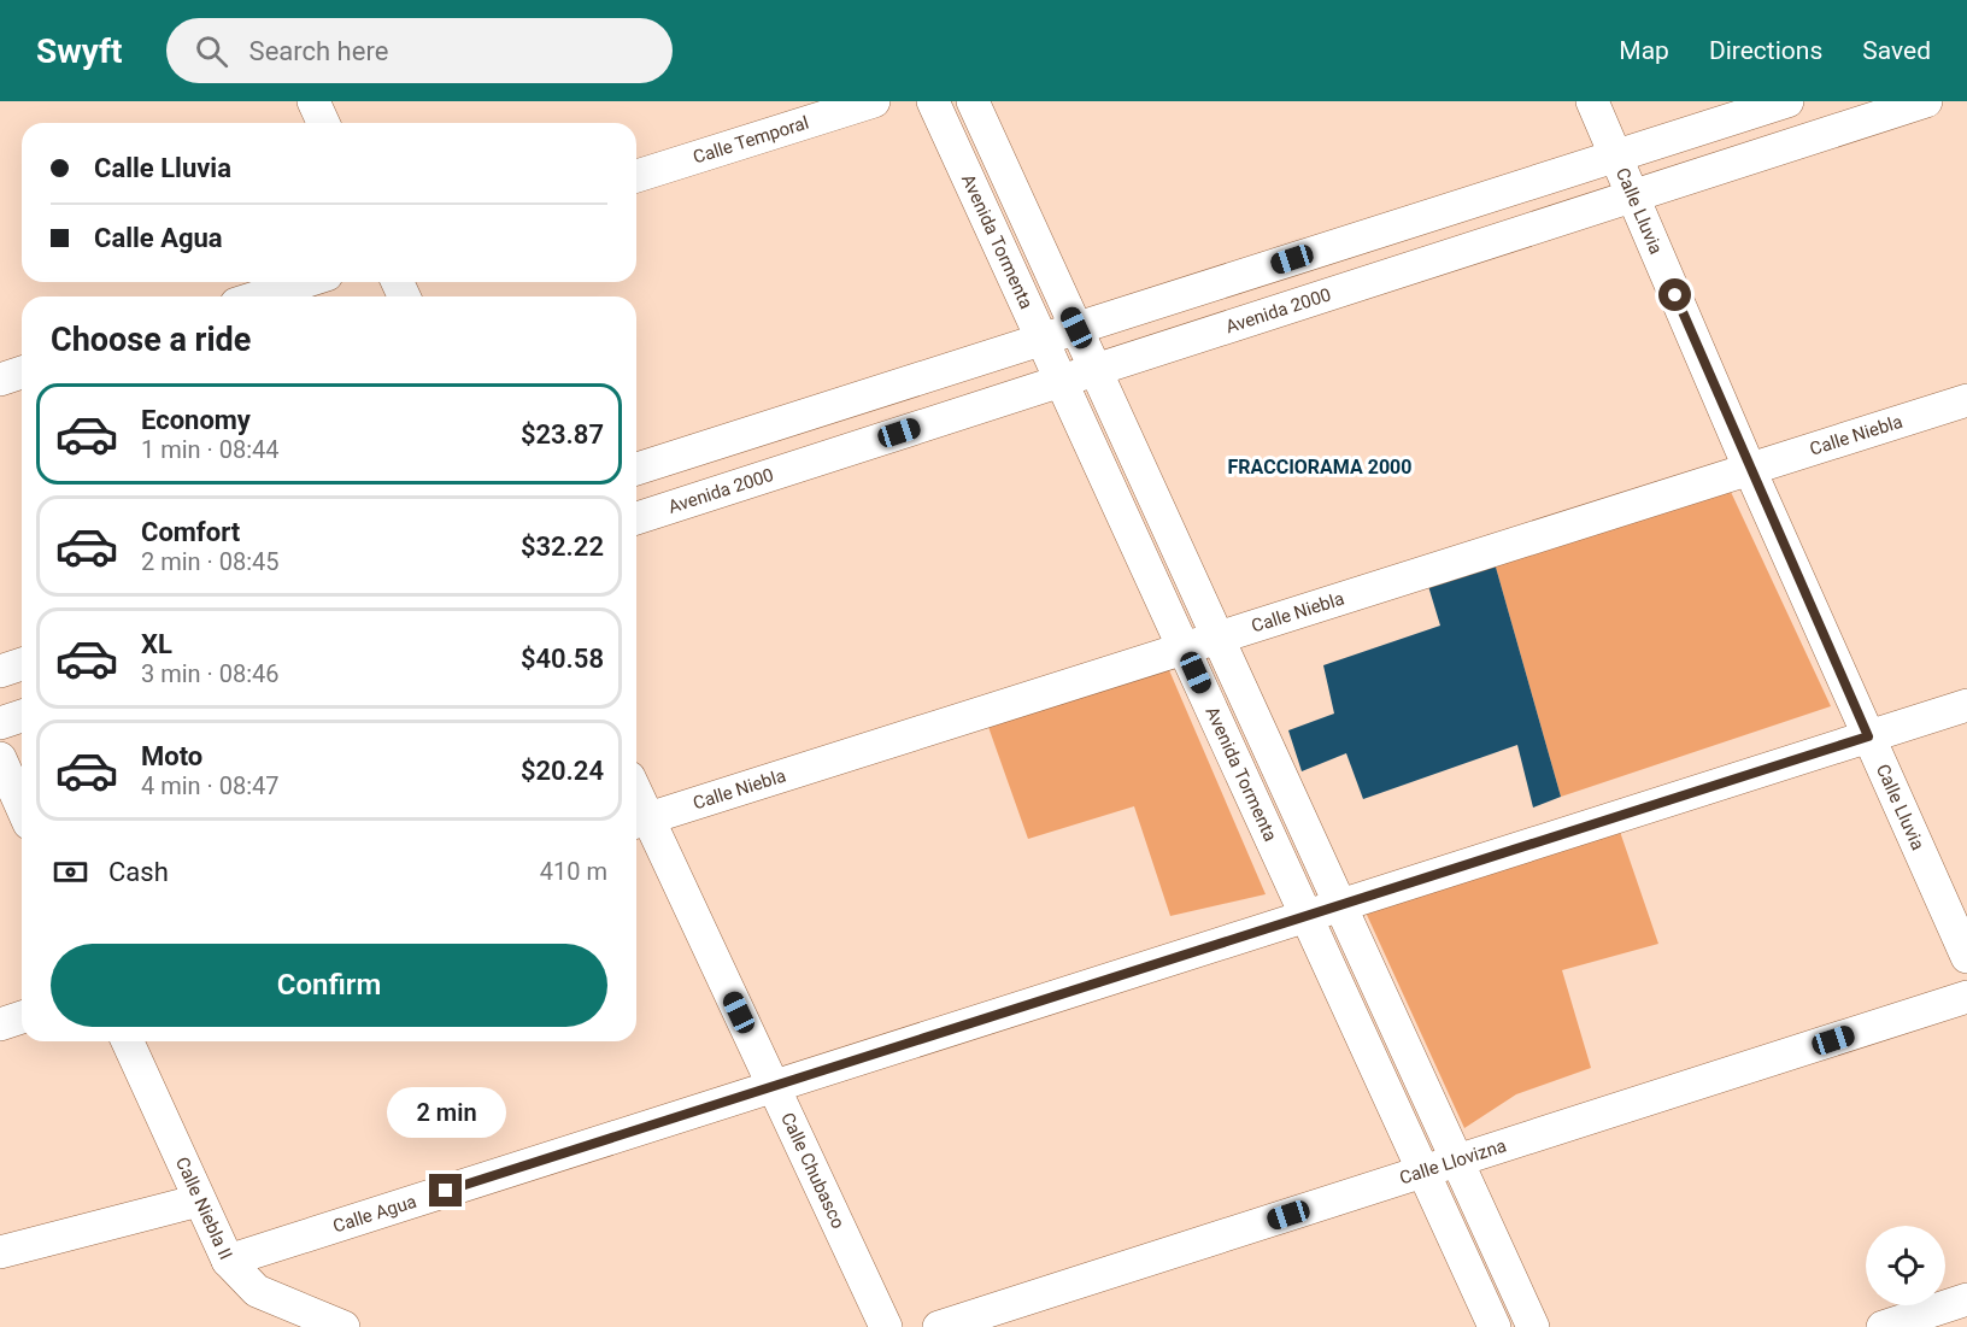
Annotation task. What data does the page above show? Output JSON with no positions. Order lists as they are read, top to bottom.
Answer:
{
  "streets": {
    "street": [
      "Calle Temporal",
      "Calle Lluvia",
      "Avenida Tormenta",
      "Avenida 2000",
      "Calle Niebla",
      "Calle Llovizna",
      "Calle Chubasco",
      "Calle Niebla II",
      "Calle Agua"
    ]
  },
  "crossings": [
    ["Calle Lluvia", "Avenida 2000"],
    ["Calle Lluvia", "Calle Niebla"],
    ["Calle Lluvia", "Calle Agua"],
    ["Avenida Tormenta", "Avenida 2000"],
    ["Avenida Tormenta", "Calle Niebla"],
    ["Avenida Tormenta", "Calle Llovizna"],
    ["Avenida Tormenta", "Calle Agua"],
    ["Calle Niebla", "Calle Chubasco"],
    ["Calle Chubasco", "Calle Agua"],
    ["Calle Niebla II", "Calle Agua"]
  ],
  "districts": ["FRACCIORAMA 2000"],
  "page": {
    "header": "Swyft",
    "search": "Search here",
    "nav": ["Map", "Directions", "Saved"],
    "banner": ["Calle Lluvia", "Calle Agua"],
    "heading": "Choose a ride",
    "list": [
      {
        "name": "Economy",
        "note": "1 min · 08:44",
        "value": "$23.87"
      },
      {
        "name": "Comfort",
        "note": "2 min · 08:45",
        "value": "$32.22"
      },
      {
        "name": "XL",
        "note": "3 min · 08:46",
        "value": "$40.58"
      },
      {
        "name": "Moto",
        "note": "4 min · 08:47",
        "value": "$20.24"
      }
    ],
    "pay": ["Cash", "410 m"],
    "buttons": "Confirm",
    "bubble": "2 min"
  }
}
